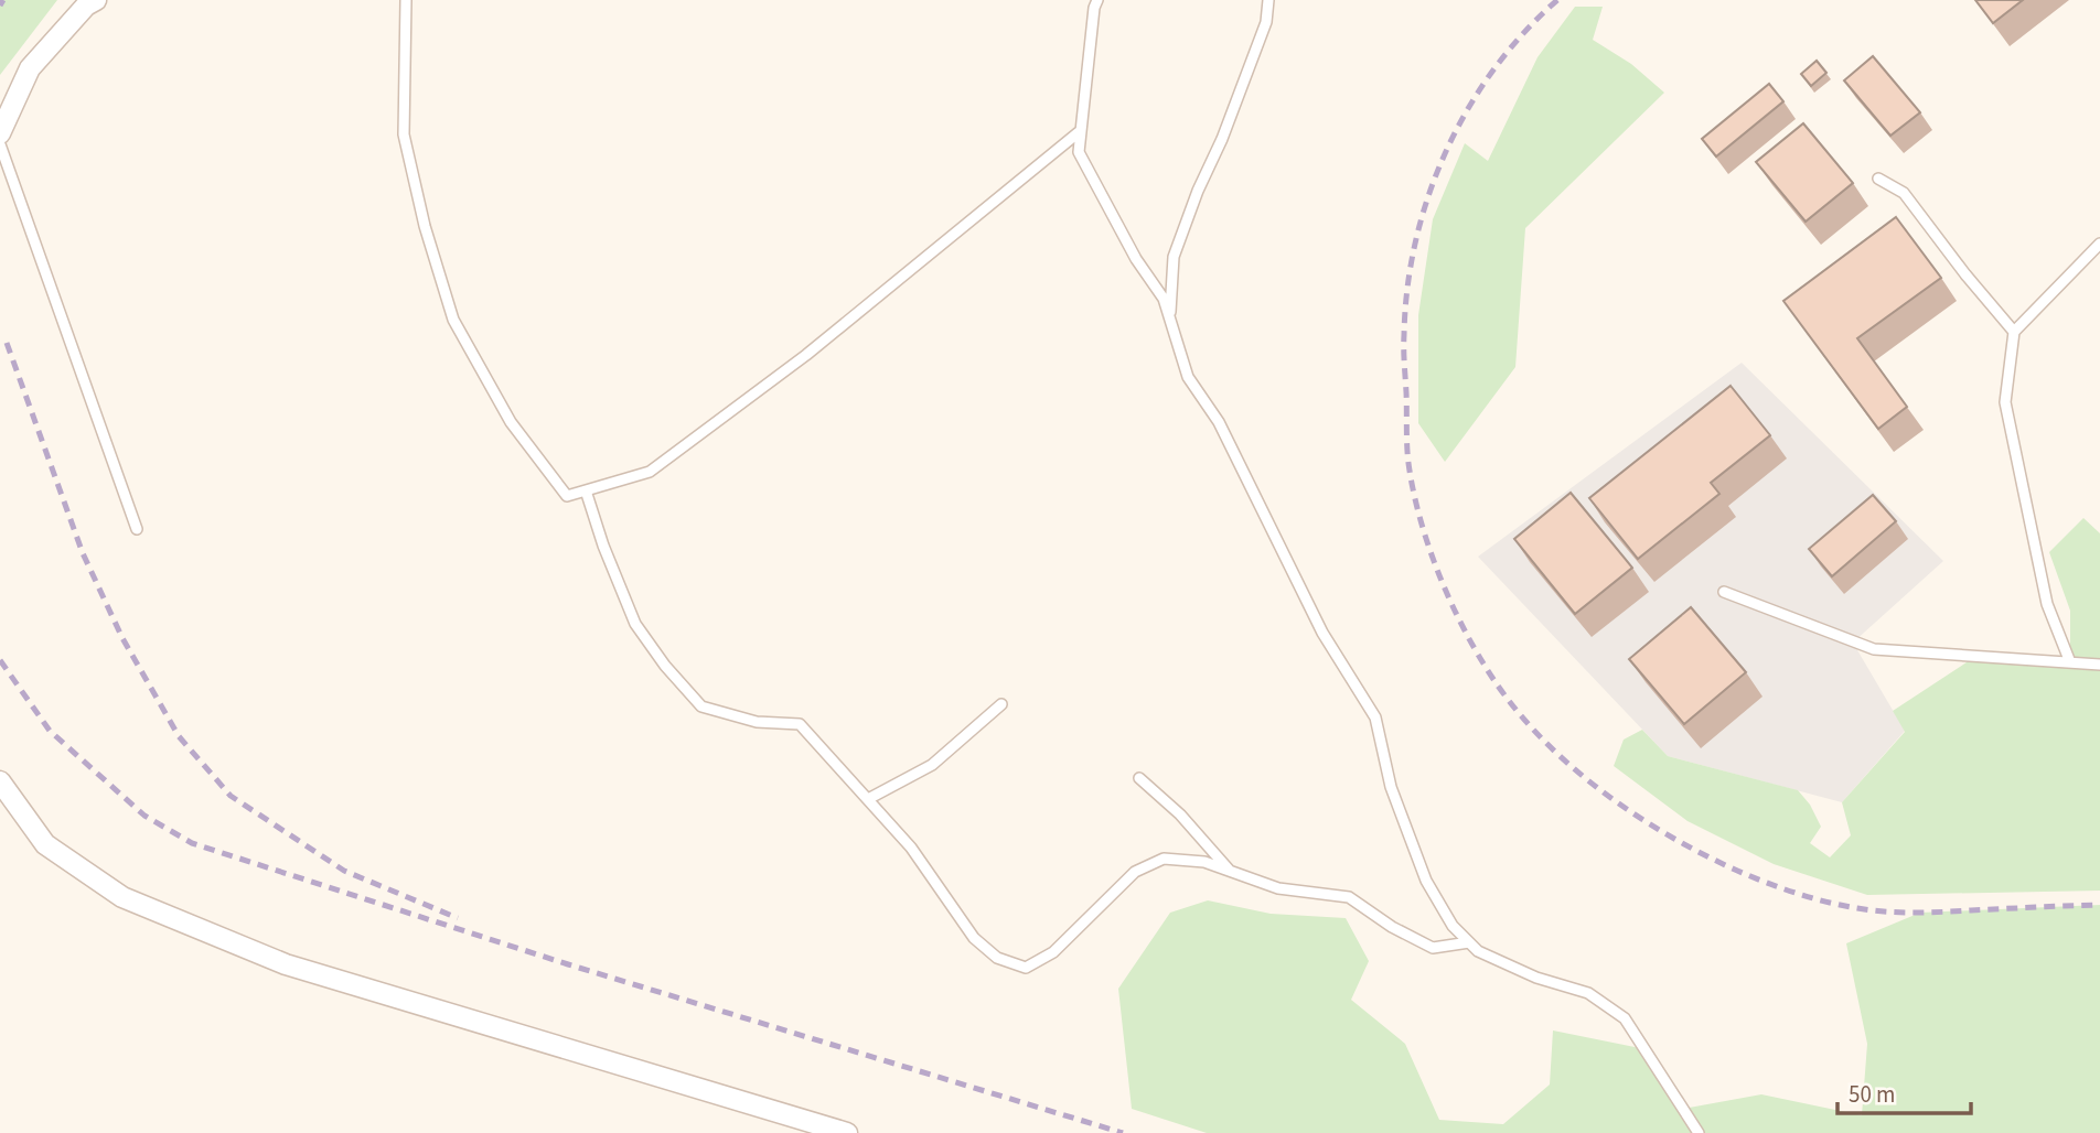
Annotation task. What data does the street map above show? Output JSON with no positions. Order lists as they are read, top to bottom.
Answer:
{
  "scale_bar": "50 m"
}
